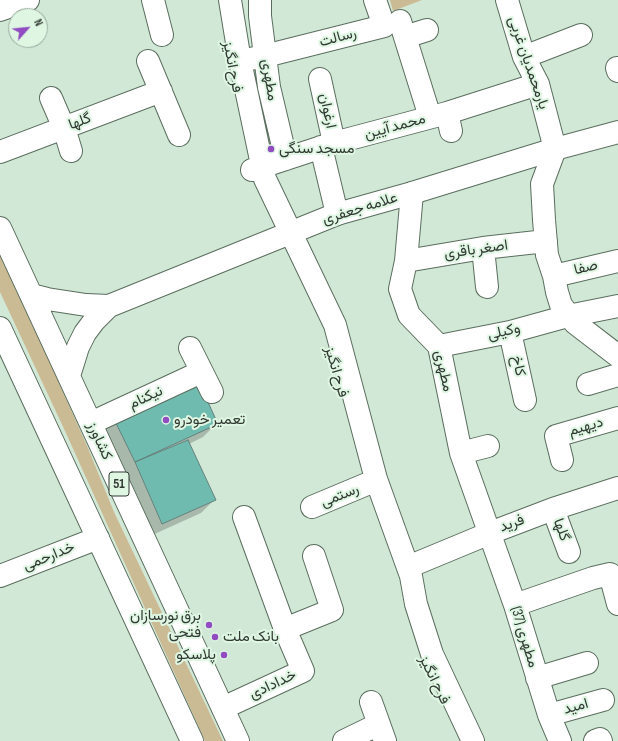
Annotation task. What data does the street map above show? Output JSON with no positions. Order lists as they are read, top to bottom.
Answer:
{
  "streets": {
    "street": [
      "رسالت",
      "یارمحمدیان غربی",
      "فرح انگیز",
      "مطهری",
      "ارغوان",
      "گلها",
      "محمد آیین",
      "علامه جعفری",
      "اصغر باقری",
      "صفا",
      "وکیلی",
      "کاخ",
      "نیکنام",
      "دیهیم",
      "کشاورز",
      "51",
      "رستمی",
      "فرید",
      "خدارحمی",
      "مطهری (37)",
      "خدادادی",
      "امید"
    ]
  },
  "crossings": [
    ["رسالت", "مطهری"],
    ["یارمحمدیان غربی", "محمد آیین"],
    ["یارمحمدیان غربی", "علامه جعفری"],
    ["فرح انگیز", "محمد آیین"],
    ["فرح انگیز", "علامه جعفری"],
    ["فرح انگیز", "رستمی"],
    ["مطهری", "محمد آیین"],
    ["مطهری", "علامه جعفری"],
    ["مطهری", "اصغر باقری"],
    ["مطهری", "وکیلی"],
    ["مطهری", "فرید"],
    ["مطهری", "مطهری (37)"],
    ["ارغوان", "محمد آیین"],
    ["گلها", "فرید"],
    ["علامه جعفری", "کشاورز"],
    ["وکیلی", "کاخ"],
    ["نیکنام", "کشاورز"],
    ["کشاورز", "خدادادی"],
    ["فرید", "مطهری (37)"],
    ["مطهری (37)", "امید"]
  ],
  "places": [
    "مسجد سنگی",
    "تعمیر خودرو",
    "برق نورسازان فتحی",
    "بانک ملت",
    "پلاسکو"
  ],
  "north": "top right"
}
